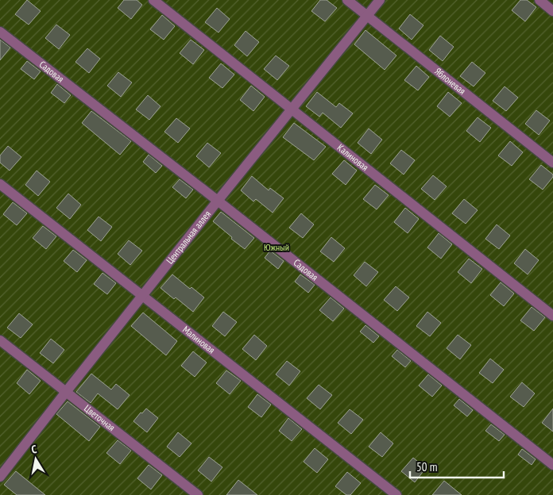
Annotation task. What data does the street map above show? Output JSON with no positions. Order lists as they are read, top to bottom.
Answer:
{
  "streets": {
    "street": [
      "Садовая",
      "Яблоневая",
      "Калиновая",
      "Центральная аллея",
      "Малиновая",
      "Цветочная"
    ]
  },
  "crossings": [
    ["Садовая", "Центральная аллея"],
    ["Яблоневая", "Центральная аллея"],
    ["Калиновая", "Центральная аллея"],
    ["Центральная аллея", "Малиновая"],
    ["Центральная аллея", "Цветочная"]
  ],
  "parks": ["Южный"],
  "scale_bar": "50 m",
  "north": "top"
}
